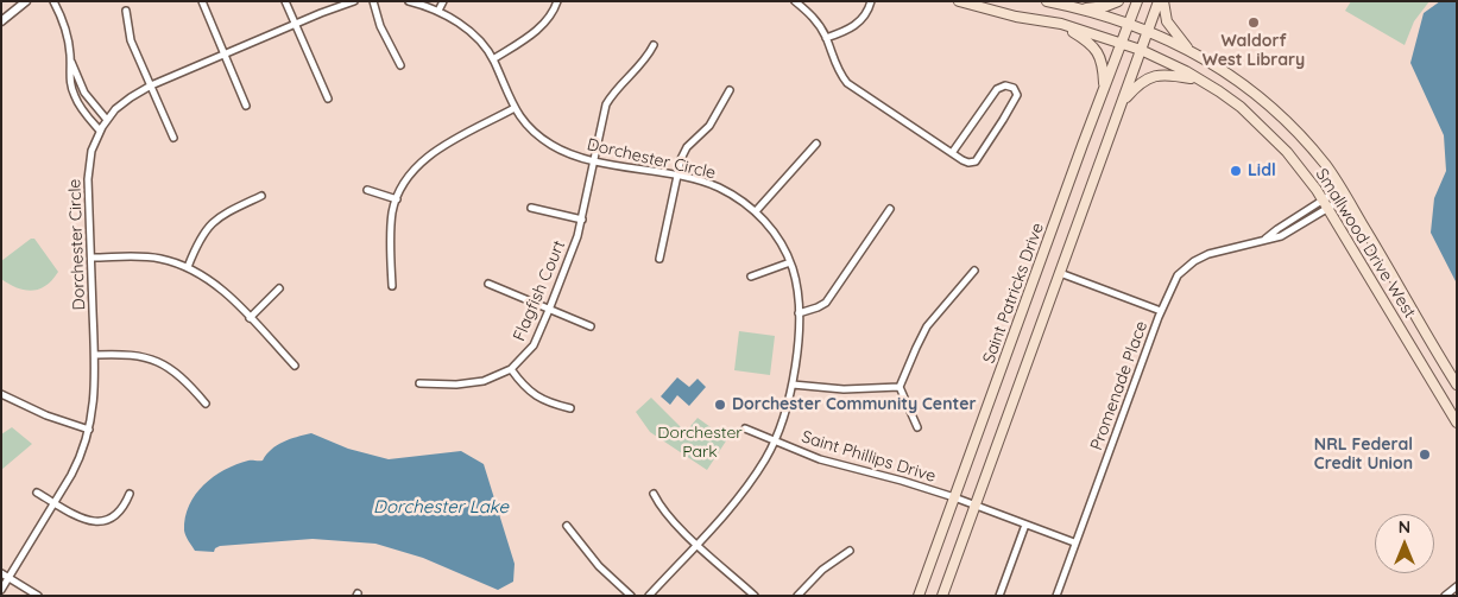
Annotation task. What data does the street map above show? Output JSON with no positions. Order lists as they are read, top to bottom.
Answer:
{
  "streets": {
    "main road": ["Smallwood Drive West", "Saint Patricks Drive"],
    "street": [
      "Dorchester Circle",
      "Flagfish Court",
      "Promenade Place",
      "Saint Phillips Drive"
    ]
  },
  "crossings": [
    ["Dorchester Circle", "Flagfish Court"],
    ["Dorchester Circle", "Saint Phillips Drive"],
    ["Smallwood Drive West", "Saint Patricks Drive"],
    ["Smallwood Drive West", "Promenade Place"],
    ["Saint Patricks Drive", "Saint Phillips Drive"],
    ["Promenade Place", "Saint Phillips Drive"]
  ],
  "water": ["Dorchester Lake"],
  "parks": ["Dorchester Park"],
  "places": [
    "Waldorf West Library",
    "Lidl",
    "Dorchester Community Center",
    "NRL Federal Credit Union"
  ],
  "north": "top"
}
